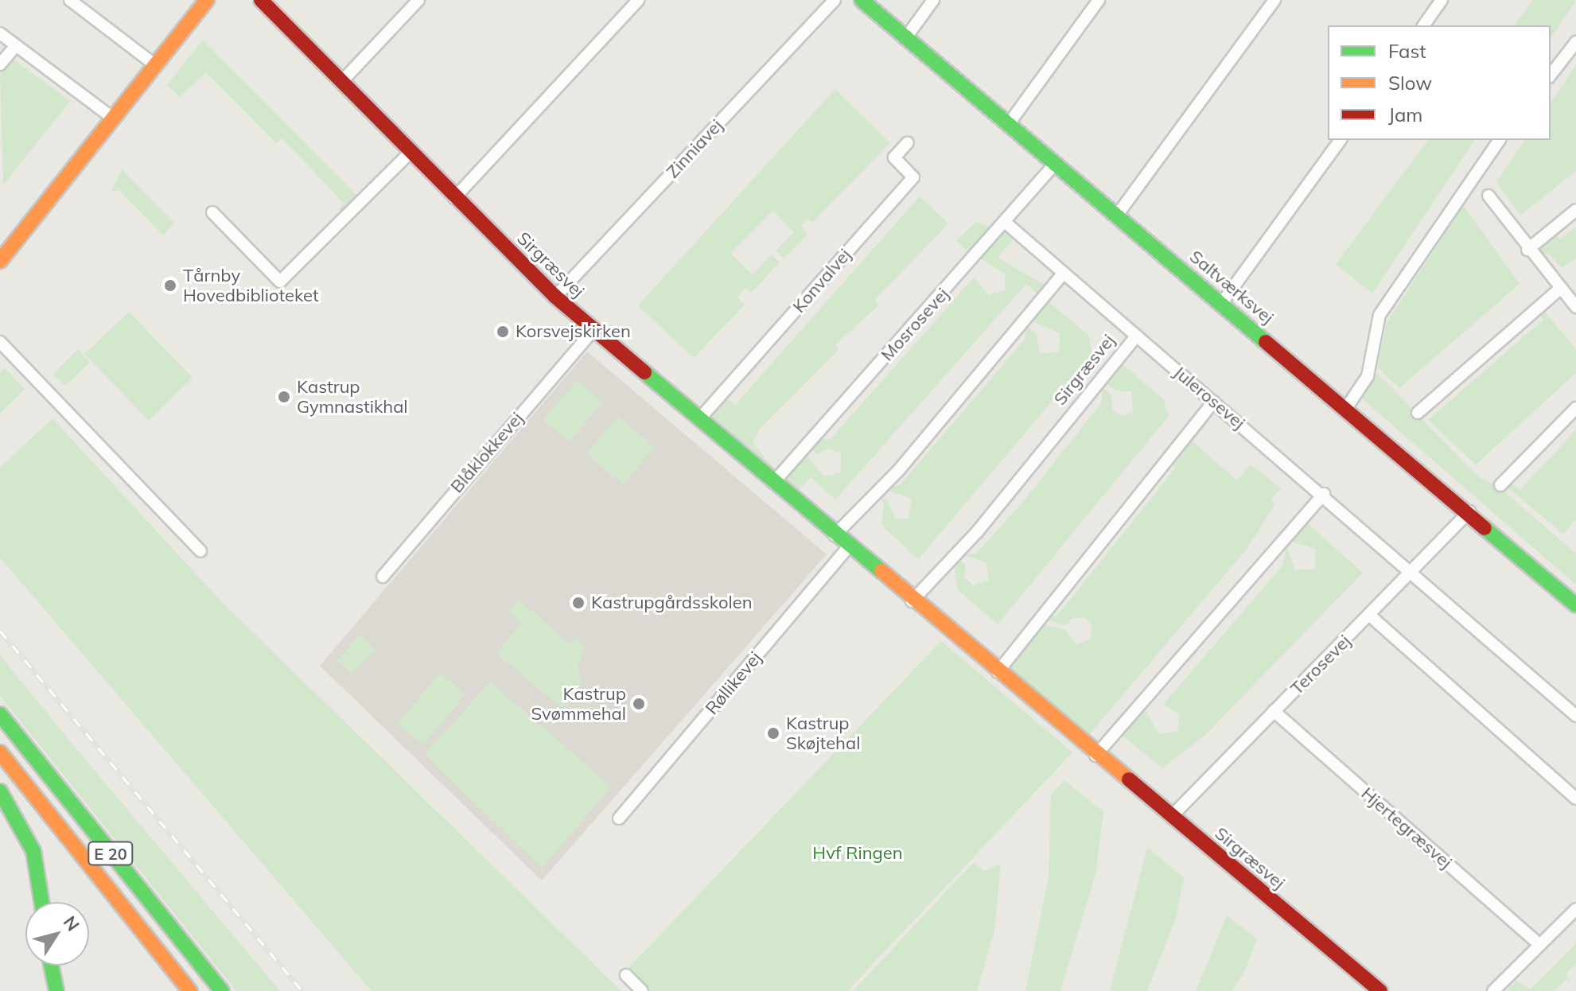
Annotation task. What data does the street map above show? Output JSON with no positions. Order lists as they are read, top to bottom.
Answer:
{
  "streets": {
    "main road": ["Sirgræsvej", "Saltværksvej", "E 20"],
    "street": [
      "Zinniavej",
      "Konvalvej",
      "Mosrosevej",
      "Julerosevej",
      "Blåklokkevej",
      "Terosevej",
      "Røllikevej",
      "Hjertegræsvej"
    ]
  },
  "crossings": [
    ["Zinniavej", "Sirgræsvej"],
    ["Sirgræsvej", "Konvalvej"],
    ["Sirgræsvej", "Mosrosevej"],
    ["Sirgræsvej", "Julerosevej"],
    ["Sirgræsvej", "Blåklokkevej"],
    ["Sirgræsvej", "Terosevej"],
    ["Sirgræsvej", "Røllikevej"],
    ["Saltværksvej", "Mosrosevej"],
    ["Saltværksvej", "Terosevej"],
    ["Mosrosevej", "Julerosevej"],
    ["Julerosevej", "Terosevej"],
    ["Terosevej", "Hjertegræsvej"]
  ],
  "parks": ["Hvf Ringen"],
  "places": [
    "Tårnby Hovedbiblioteket",
    "Korsvejskirken",
    "Kastrup Gymnastikhal",
    "Kastrupgårdsskolen",
    "Kastrup Svømmehal",
    "Kastrup Skøjtehal"
  ],
  "legend": ["Fast", "Slow", "Jam"],
  "north": "top right"
}
